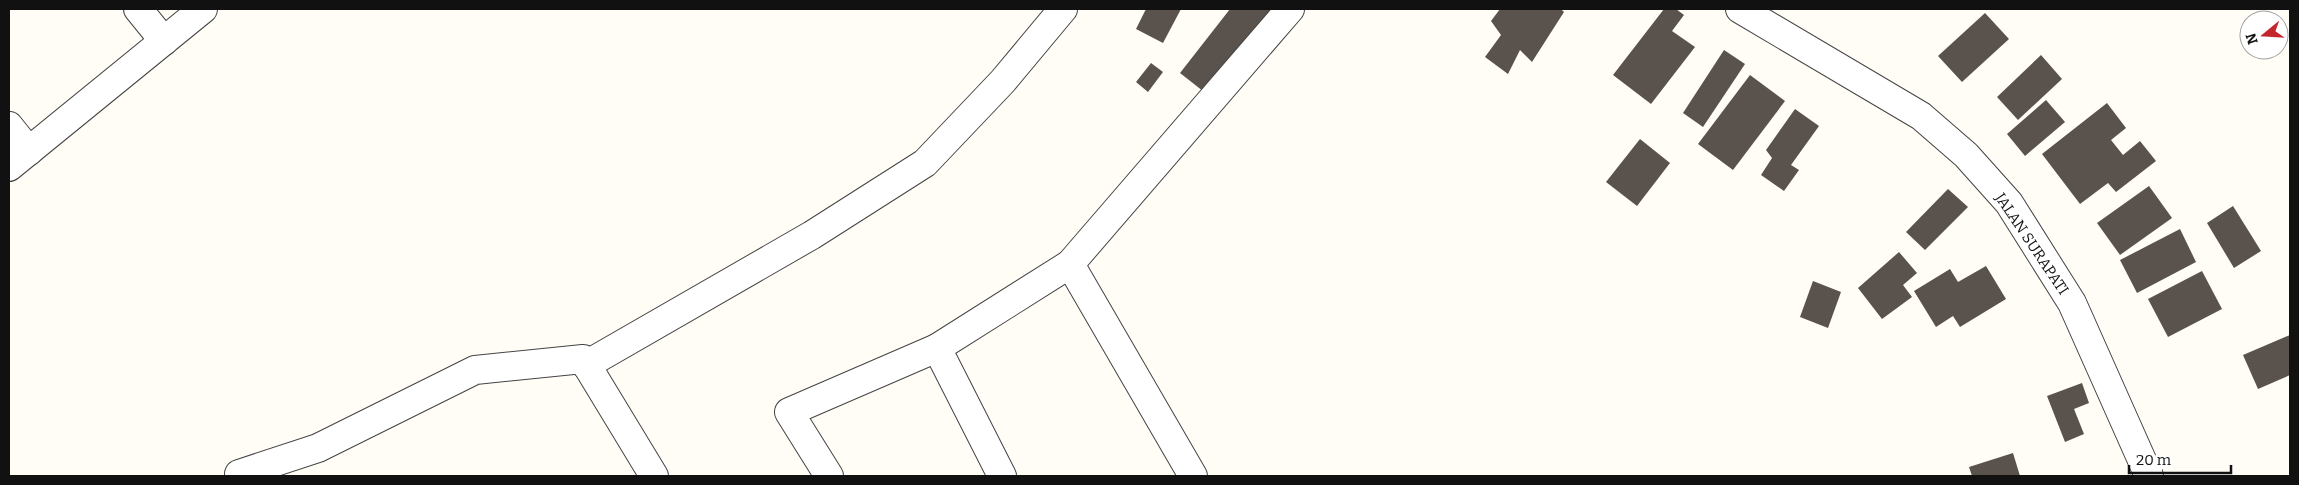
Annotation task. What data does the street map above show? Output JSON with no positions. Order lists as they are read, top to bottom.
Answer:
{
  "streets": {
    "street": ["JALAN SURAPATI"]
  },
  "scale_bar": "20 m",
  "north": "left"
}
